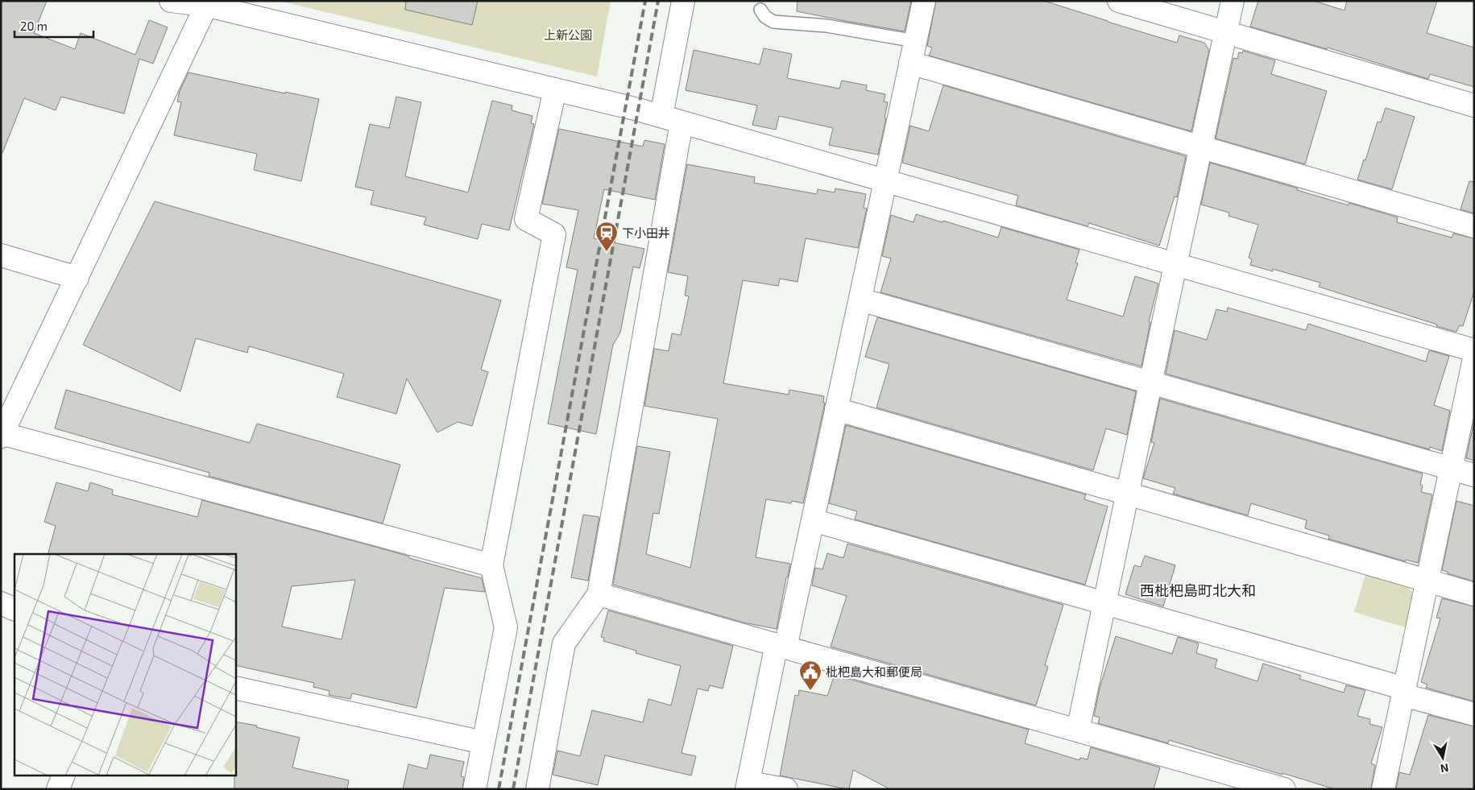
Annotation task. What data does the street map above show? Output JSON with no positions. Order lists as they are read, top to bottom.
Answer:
{
  "districts": ["西枇杷島町北大和"],
  "parks": ["上新公園"],
  "places": {
    "station": ["下小田井"],
    "public building": ["枇杷島大和郵便局"]
  },
  "scale_bar": "20 m",
  "north": "bottom"
}
